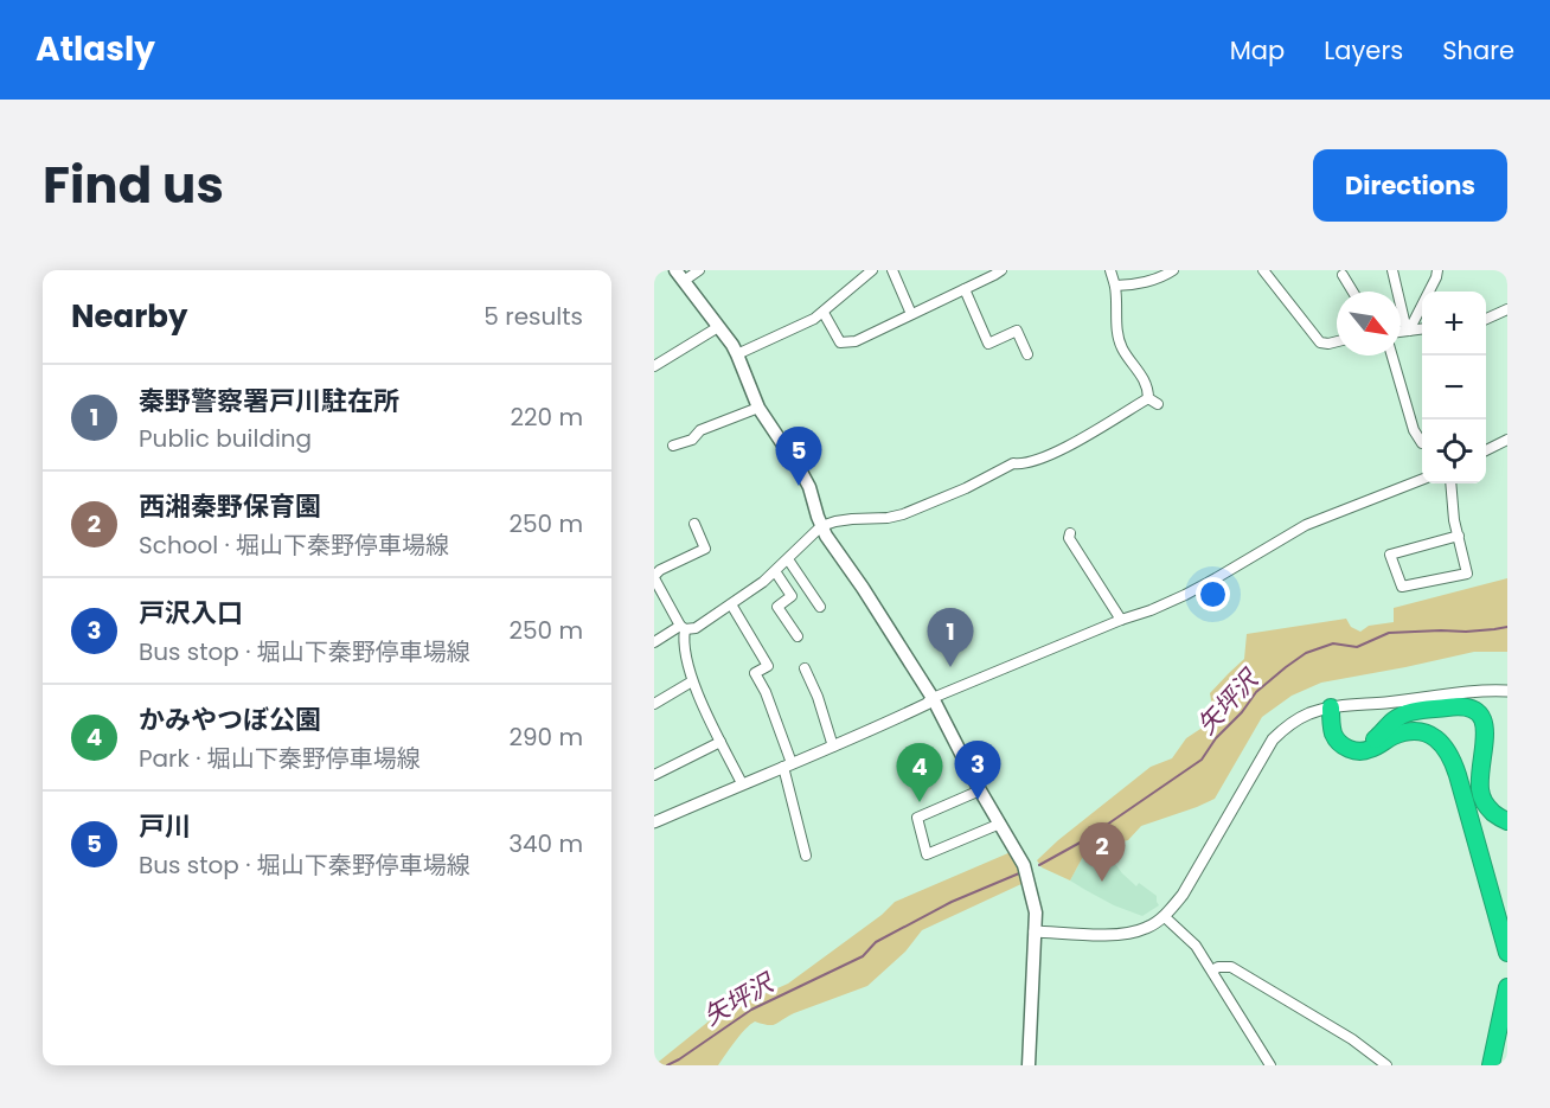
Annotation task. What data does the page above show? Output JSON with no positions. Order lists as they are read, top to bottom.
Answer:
{
  "water": ["矢坪沢"],
  "north": "bottom right",
  "page": {
    "header": "Atlasly",
    "nav": ["Map", "Layers", "Share"],
    "title": "Find us",
    "buttons": "Directions",
    "heading": ["Nearby", "5 results"],
    "map_buttons": ["+", "−"],
    "list": [
      {
        "mark": "1",
        "name": "秦野警察署戸川駐在所",
        "note": "Public building",
        "value": "220 m"
      },
      {
        "mark": "2",
        "name": "西湘秦野保育園",
        "note": "School · 堀山下秦野停車場線",
        "value": "250 m"
      },
      {
        "mark": "3",
        "name": "戸沢入口",
        "note": "Bus stop · 堀山下秦野停車場線",
        "value": "250 m"
      },
      {
        "mark": "4",
        "name": "かみやつぼ公園",
        "note": "Park · 堀山下秦野停車場線",
        "value": "290 m"
      },
      {
        "mark": "5",
        "name": "戸川",
        "note": "Bus stop · 堀山下秦野停車場線",
        "value": "340 m"
      }
    ],
    "pins": [
      "5",
      "1",
      "3",
      "4",
      "2"
    ]
  }
}
